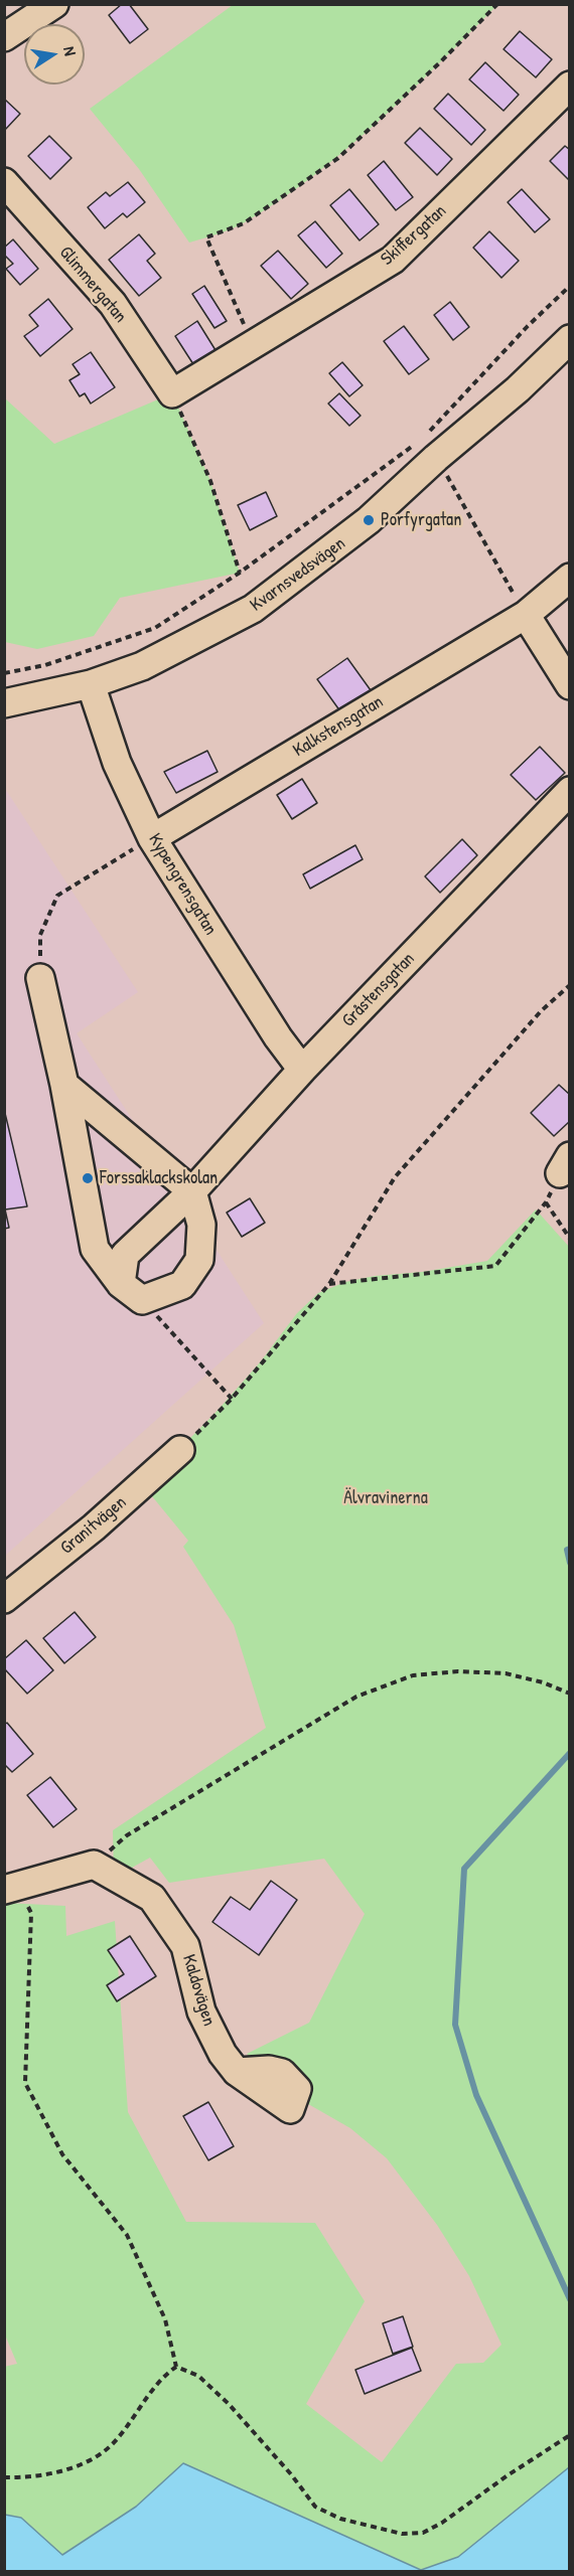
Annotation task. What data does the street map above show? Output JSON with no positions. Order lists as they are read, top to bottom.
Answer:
{
  "streets": {
    "street": [
      "Skiffergatan",
      "Glimmergatan",
      "Kvarnsvedsvägen",
      "Kalkstensgatan",
      "Kypengrensgatan",
      "Gråstensgatan",
      "Granitvägen",
      "Kaldovägen"
    ]
  },
  "crossings": [
    ["Skiffergatan", "Glimmergatan"],
    ["Kvarnsvedsvägen", "Kypengrensgatan"],
    ["Kalkstensgatan", "Kypengrensgatan"],
    ["Kypengrensgatan", "Gråstensgatan"]
  ],
  "parks": ["Älvravinerna"],
  "places": ["Porfyrgatan", "Forssaklackskolan"],
  "north": "right"
}
